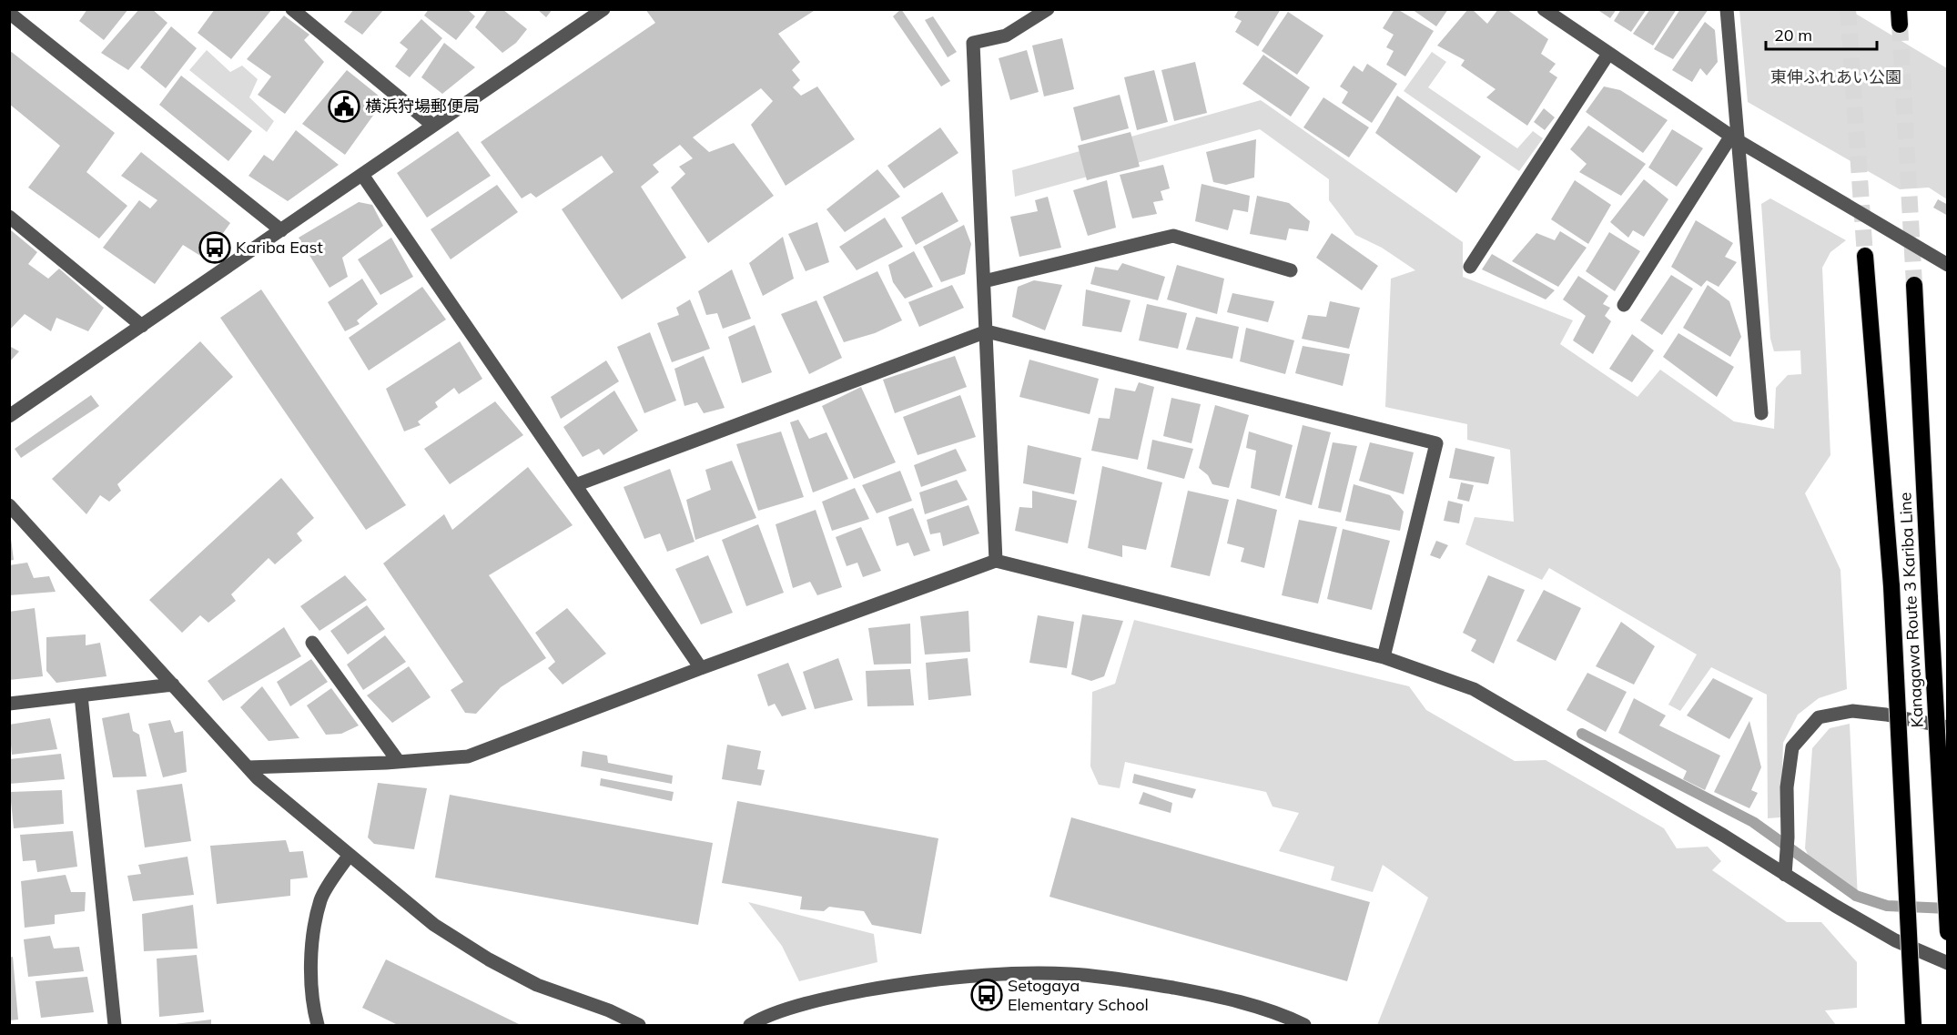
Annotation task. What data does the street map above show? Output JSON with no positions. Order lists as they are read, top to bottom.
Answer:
{
  "streets": {
    "highway": ["Kanagawa Route 3 Kariba Line"]
  },
  "parks": ["東伸ふれあい公園"],
  "places": {
    "public building": ["横浜狩場郵便局"],
    "bus stop": ["Kariba East", "Setogaya Elementary School"]
  },
  "scale_bar": "20 m"
}
